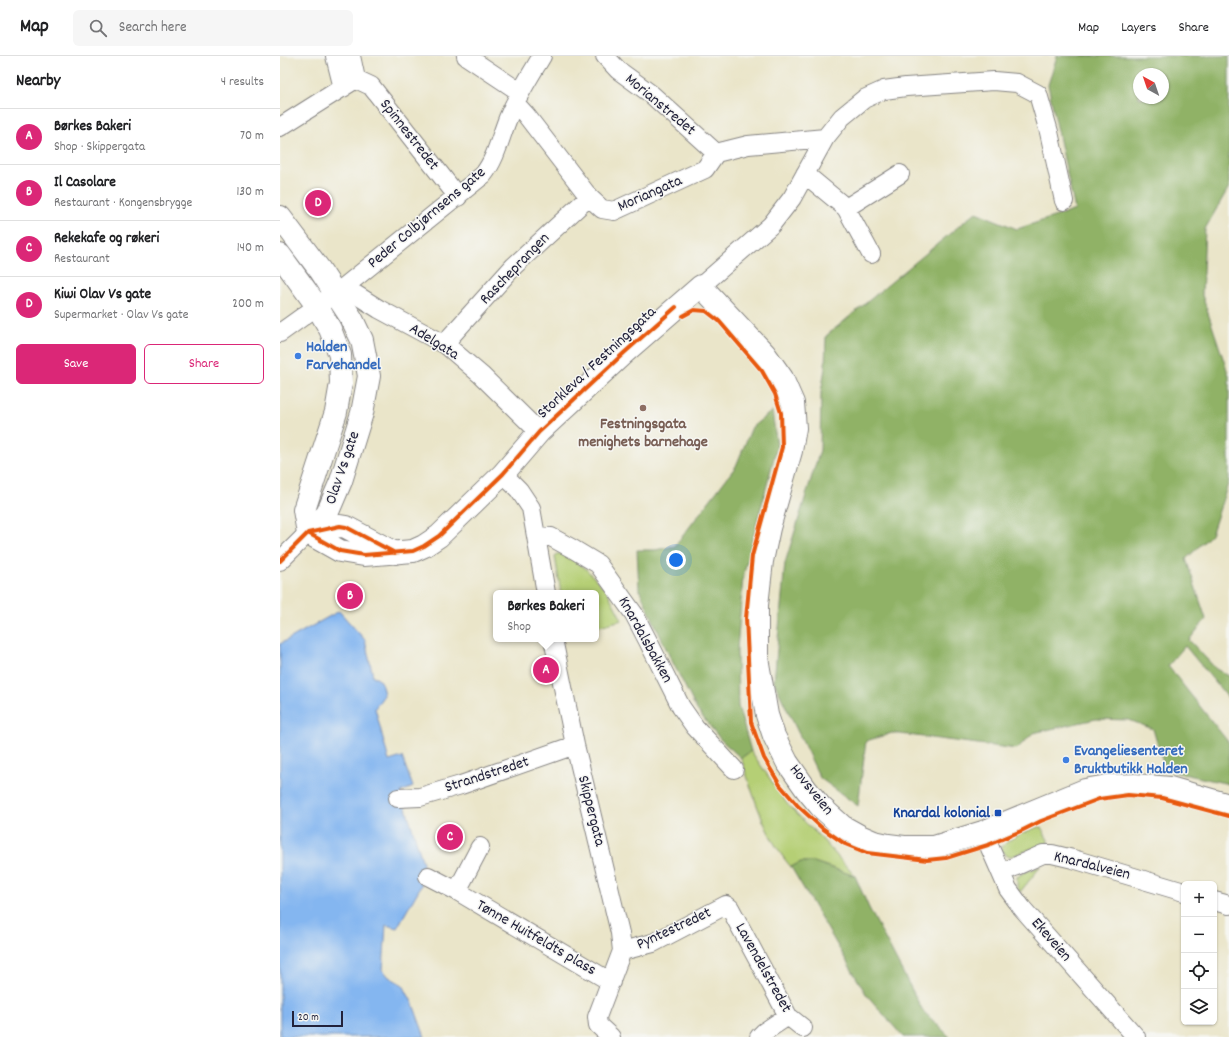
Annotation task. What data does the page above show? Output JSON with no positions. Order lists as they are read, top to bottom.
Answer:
{
  "streets": {
    "street": [
      "Morianstredet",
      "Spinnestredet",
      "Moriangata",
      "Peder Colbjørnsens gate",
      "Rascheprangen",
      "Adelgata",
      "Storkleva / Festningsgata",
      "Olav Vs gate",
      "Knardalsbakken",
      "Strandstredet",
      "Hovsveien",
      "Skippergata",
      "Knardalveien",
      "Pyntestredet",
      "Tønne Huitfeldts plass",
      "Ekeveien",
      "Lavendelstredet"
    ]
  },
  "crossings": [
    ["Morianstredet", "Moriangata"],
    ["Spinnestredet", "Peder Colbjørnsens gate"],
    ["Moriangata", "Peder Colbjørnsens gate"],
    ["Moriangata", "Rascheprangen"],
    ["Peder Colbjørnsens gate", "Adelgata"],
    ["Peder Colbjørnsens gate", "Olav Vs gate"],
    ["Rascheprangen", "Adelgata"],
    ["Adelgata", "Storkleva / Festningsgata"],
    ["Adelgata", "Olav Vs gate"],
    ["Storkleva / Festningsgata", "Olav Vs gate"],
    ["Storkleva / Festningsgata", "Hovsveien"],
    ["Strandstredet", "Skippergata"],
    ["Hovsveien", "Ekeveien"],
    ["Skippergata", "Pyntestredet"],
    ["Skippergata", "Tønne Huitfeldts plass"],
    ["Knardalveien", "Ekeveien"],
    ["Pyntestredet", "Lavendelstredet"]
  ],
  "places": {
    "other": ["Halden Farvehandel", "Festningsgata menighets barnehage", "Evangeliesenteret Bruktbutikk Halden"],
    "transit": ["Knardal kolonial"]
  },
  "scale_bar": "20 m",
  "north": "top left",
  "page": {
    "header": "Map",
    "search": "Search here",
    "nav": ["Map", "Layers", "Share"],
    "heading": ["Nearby", "4 results"],
    "list": [
      {
        "mark": "A",
        "name": "Børkes Bakeri",
        "note": "Shop · Skippergata",
        "value": "70 m"
      },
      {
        "mark": "B",
        "name": "Il Casolare",
        "note": "Restaurant · Kongensbrygge",
        "value": "130 m"
      },
      {
        "mark": "C",
        "name": "Rekekafe og røkeri",
        "note": "Restaurant",
        "value": "140 m"
      },
      {
        "mark": "D",
        "name": "Kiwi Olav Vs gate",
        "note": "Supermarket · Olav Vs gate",
        "value": "200 m"
      }
    ],
    "pins": [
      "D",
      "B",
      "A",
      "C"
    ],
    "buttons": ["Save", "Share"],
    "popup": ["Børkes Bakeri", "Shop"],
    "map_buttons": ["+", "−"],
    "scale": "20 m"
  }
}
